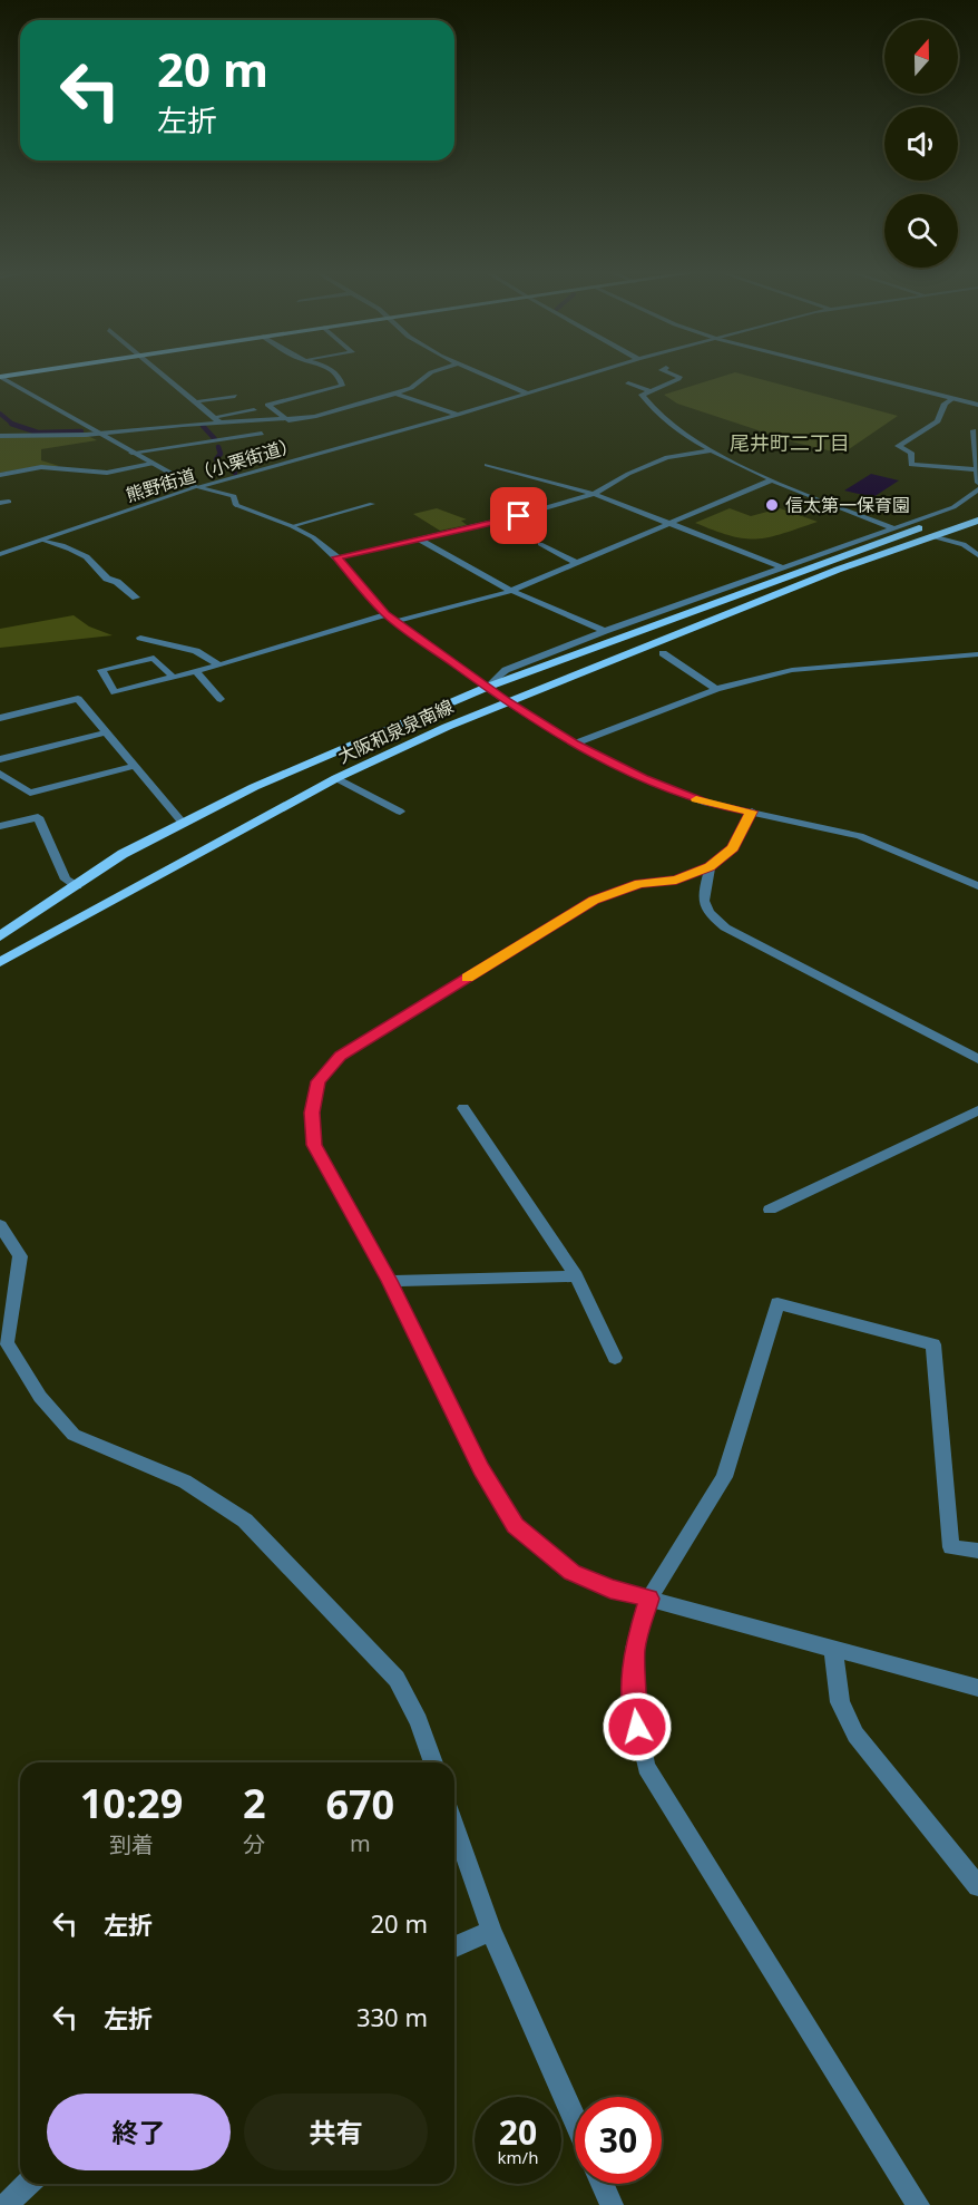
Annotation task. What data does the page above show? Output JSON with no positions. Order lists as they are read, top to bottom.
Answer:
{
  "streets": {
    "main road": ["大阪和泉泉南線"],
    "street": ["熊野街道（小栗街道）"]
  },
  "districts": ["尾井町二丁目"],
  "places": ["信太第一保育園"],
  "north": "top",
  "page": {
    "turn": ["20 m", "左折"],
    "eta": [
      "10:29",
      "到着",
      "2",
      "分",
      "670",
      "m"
    ],
    "list": [
      {
        "name": "左折",
        "value": "20 m"
      },
      {
        "name": "左折",
        "value": "330 m"
      }
    ],
    "buttons": ["終了", "共有"],
    "speed": "20 km/h",
    "limit": "30"
  }
}
